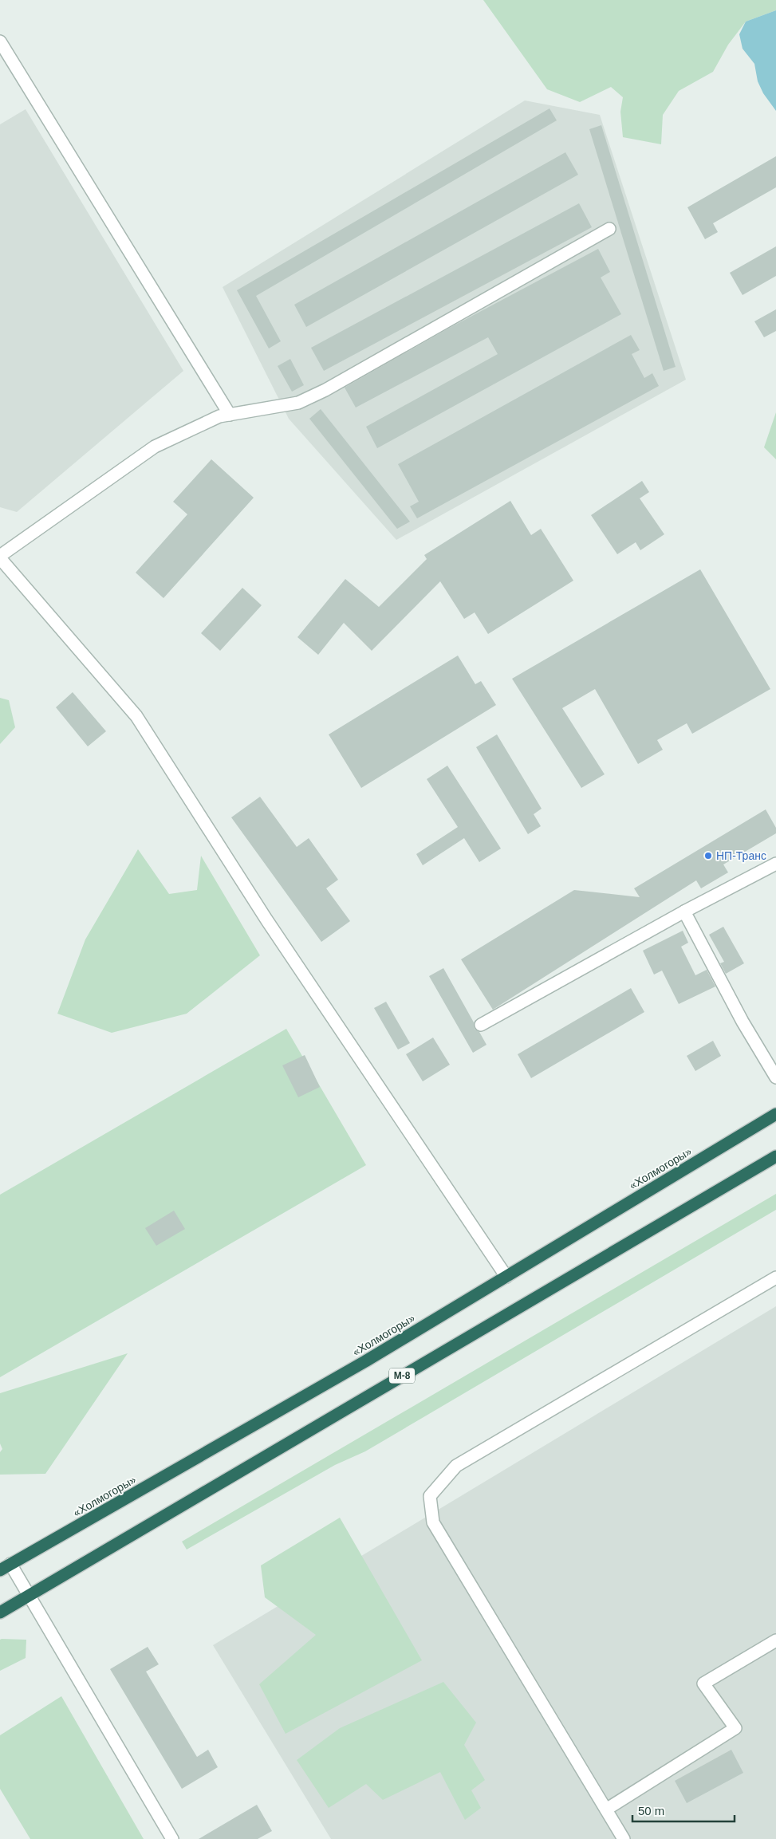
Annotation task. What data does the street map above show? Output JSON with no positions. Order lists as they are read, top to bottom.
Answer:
{
  "streets": {
    "highway": ["«Холмогоры»", "М-8"]
  },
  "places": ["НП-Транс"],
  "scale_bar": "50 m"
}
